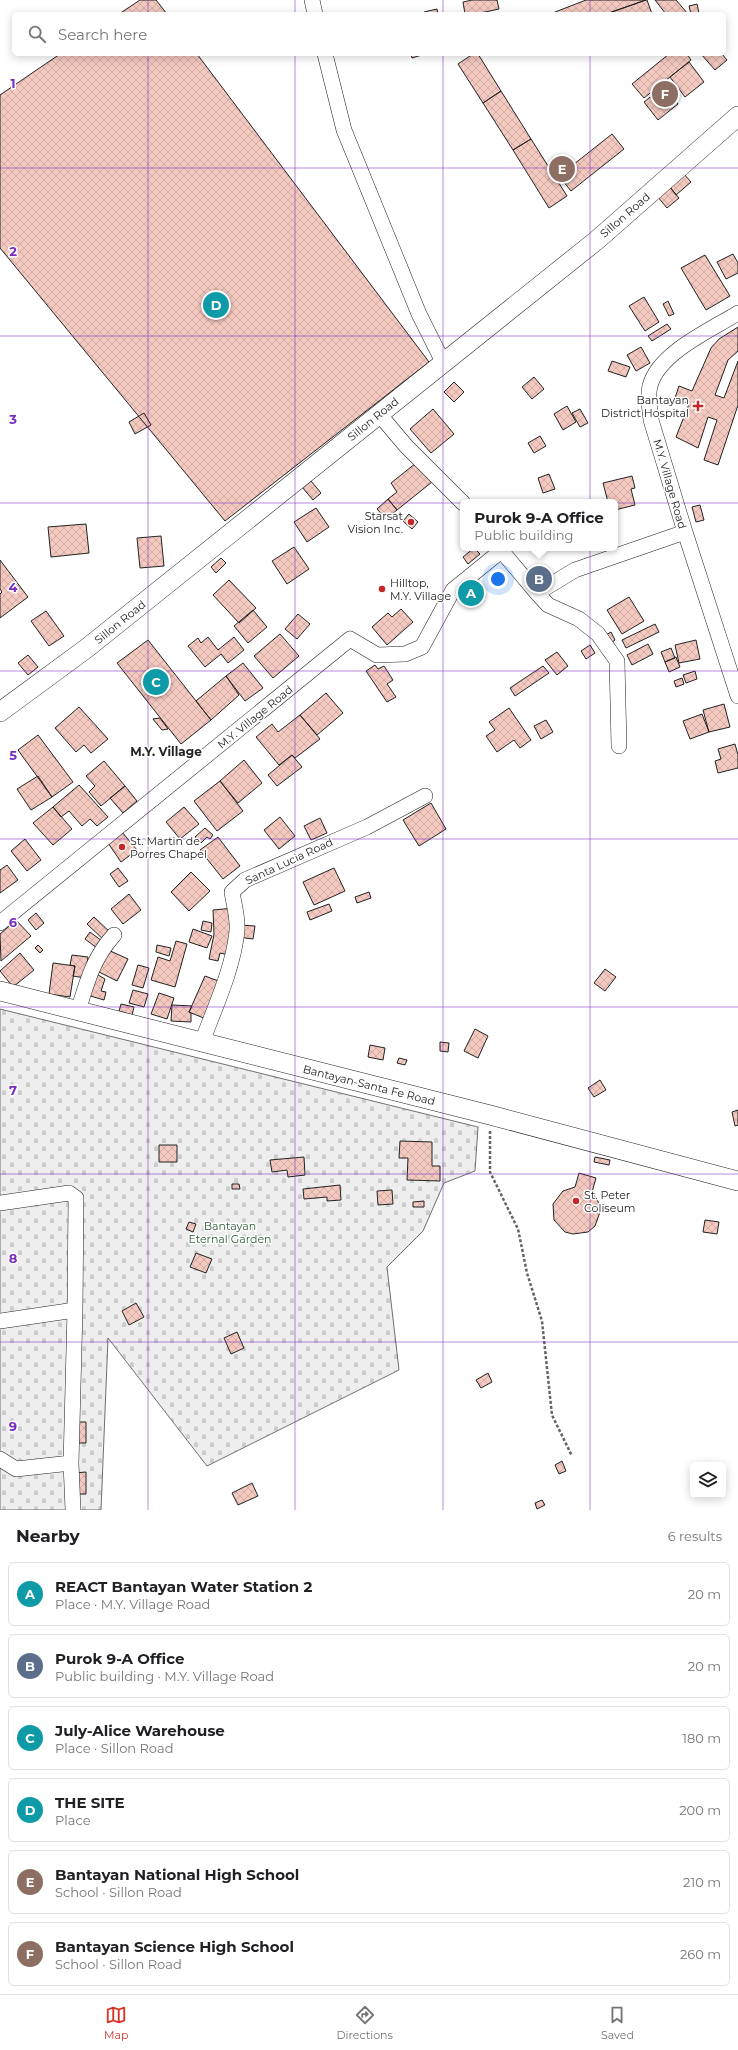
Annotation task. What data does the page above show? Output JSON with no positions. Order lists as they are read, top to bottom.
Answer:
{
  "streets": {
    "main road": ["Sillon Road", "Bantayan-Santa Fe Road"],
    "street": ["M.Y. Village Road", "Santa Lucia Road"]
  },
  "crossings": [
    ["Santa Lucia Road", "Bantayan-Santa Fe Road"]
  ],
  "districts": ["M.Y. Village"],
  "parks": ["Bantayan Eternal Garden"],
  "places": {
    "health": ["Bantayan District Hospital"],
    "other": [
      "Starsat Vision Inc.",
      "Hilltop, M.Y. Village",
      "St. Martin de Porres Chapel",
      "St. Peter Coliseum"
    ]
  },
  "page": {
    "search": "Search here",
    "pins": [
      "F",
      "E",
      "D",
      "B",
      "A",
      "C"
    ],
    "popup": ["Purok 9-A Office", "Public building"],
    "heading": ["Nearby", "6 results"],
    "list": [
      {
        "mark": "A",
        "name": "REACT Bantayan Water Station 2",
        "note": "Place · M.Y. Village Road",
        "value": "20 m"
      },
      {
        "mark": "B",
        "name": "Purok 9-A Office",
        "note": "Public building · M.Y. Village Road",
        "value": "20 m"
      },
      {
        "mark": "C",
        "name": "July-Alice Warehouse",
        "note": "Place · Sillon Road",
        "value": "180 m"
      },
      {
        "mark": "D",
        "name": "THE SITE",
        "note": "Place",
        "value": "200 m"
      },
      {
        "mark": "E",
        "name": "Bantayan National High School",
        "note": "School · Sillon Road",
        "value": "210 m"
      },
      {
        "mark": "F",
        "name": "Bantayan Science High School",
        "note": "School · Sillon Road",
        "value": "260 m"
      }
    ],
    "nav": ["Map", "Directions", "Saved"]
  },
  "grid": {
    "rows": [
      "1",
      "2",
      "3",
      "4",
      "5",
      "6",
      "7",
      "8",
      "9"
    ]
  }
}
